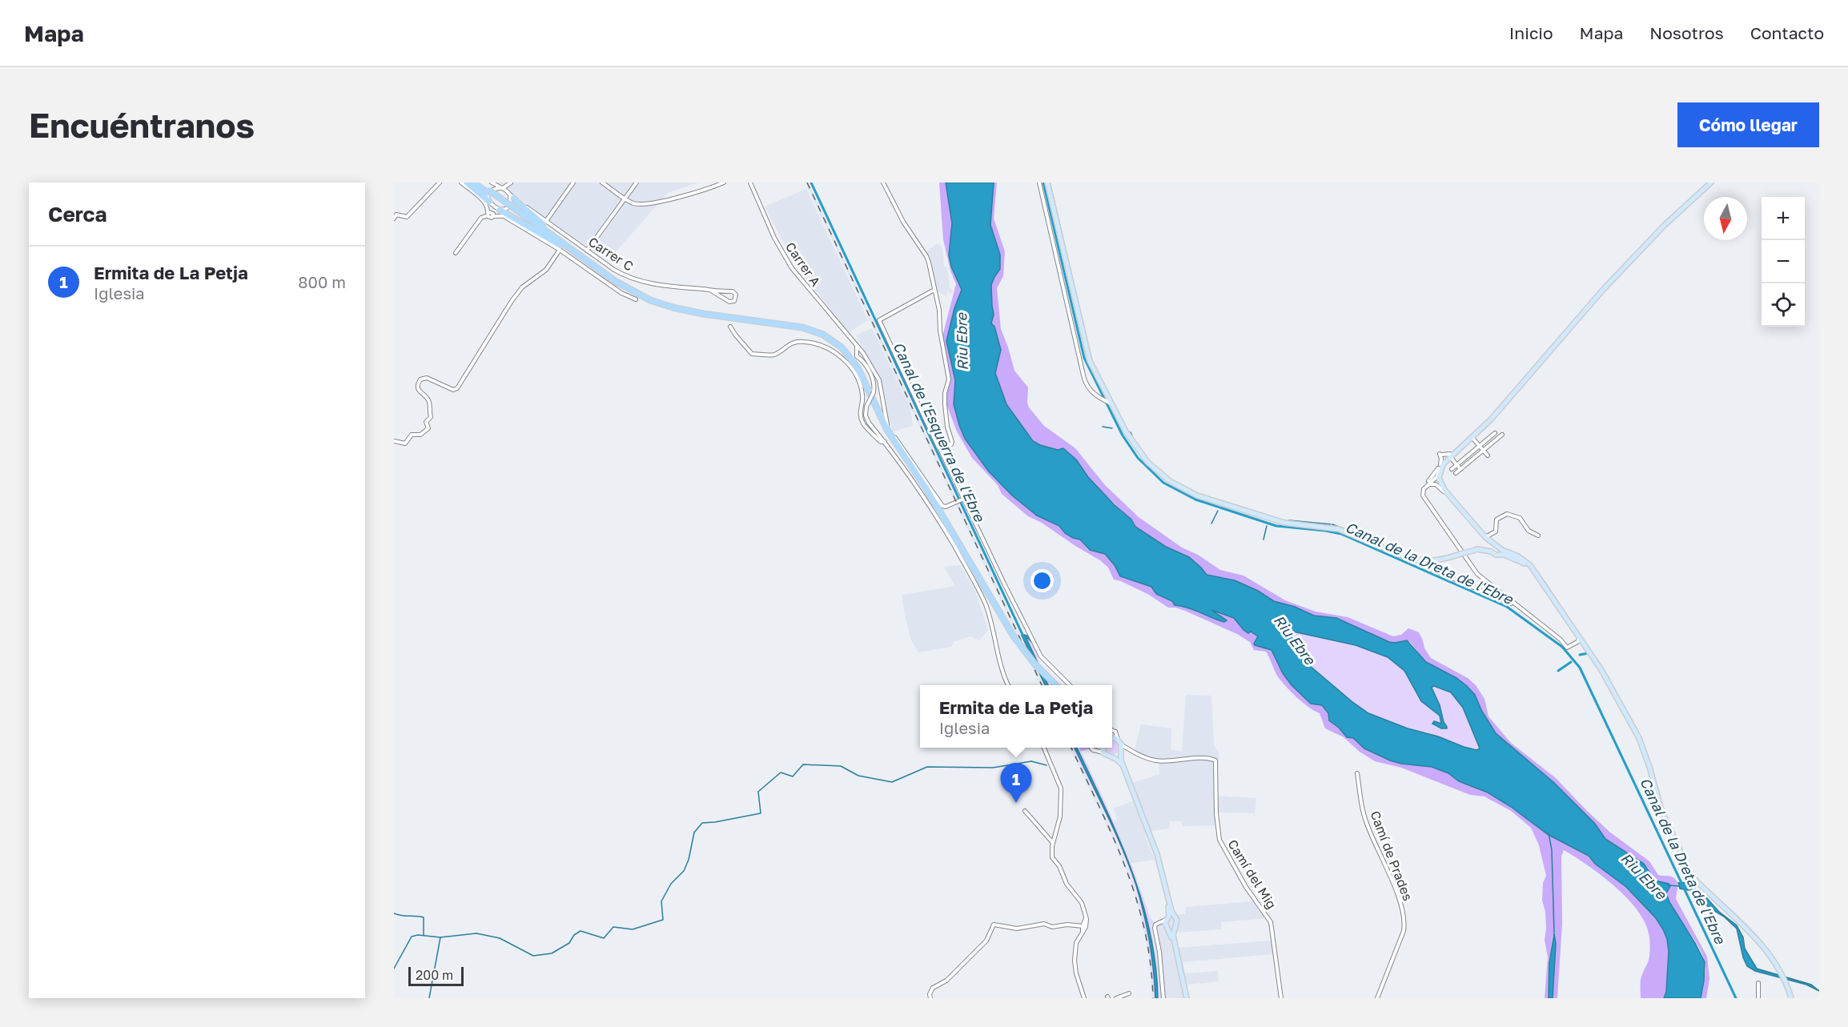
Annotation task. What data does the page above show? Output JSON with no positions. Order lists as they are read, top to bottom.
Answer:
{
  "streets": {
    "street": [
      "Carrer C",
      "Carrer A",
      "Camí de Prades",
      "Camí del Mig"
    ]
  },
  "water": ["Riu Ebre", "Canal de l'Esquerra de l'Ebre", "Canal de la Dreta de l'Ebre"],
  "scale_bar": "200 m",
  "north": "bottom",
  "page": {
    "header": "Mapa",
    "nav": [
      "Inicio",
      "Mapa",
      "Nosotros",
      "Contacto"
    ],
    "buttons": "Cómo llegar",
    "title": "Encuéntranos",
    "heading": "Cerca",
    "map_buttons": ["+", "−"],
    "list": [
      {
        "mark": "1",
        "name": "Ermita de La Petja",
        "note": "Iglesia",
        "value": "800 m"
      }
    ],
    "popup": ["Ermita de La Petja", "Iglesia"],
    "pins": "1",
    "scale": "200 m"
  }
}
